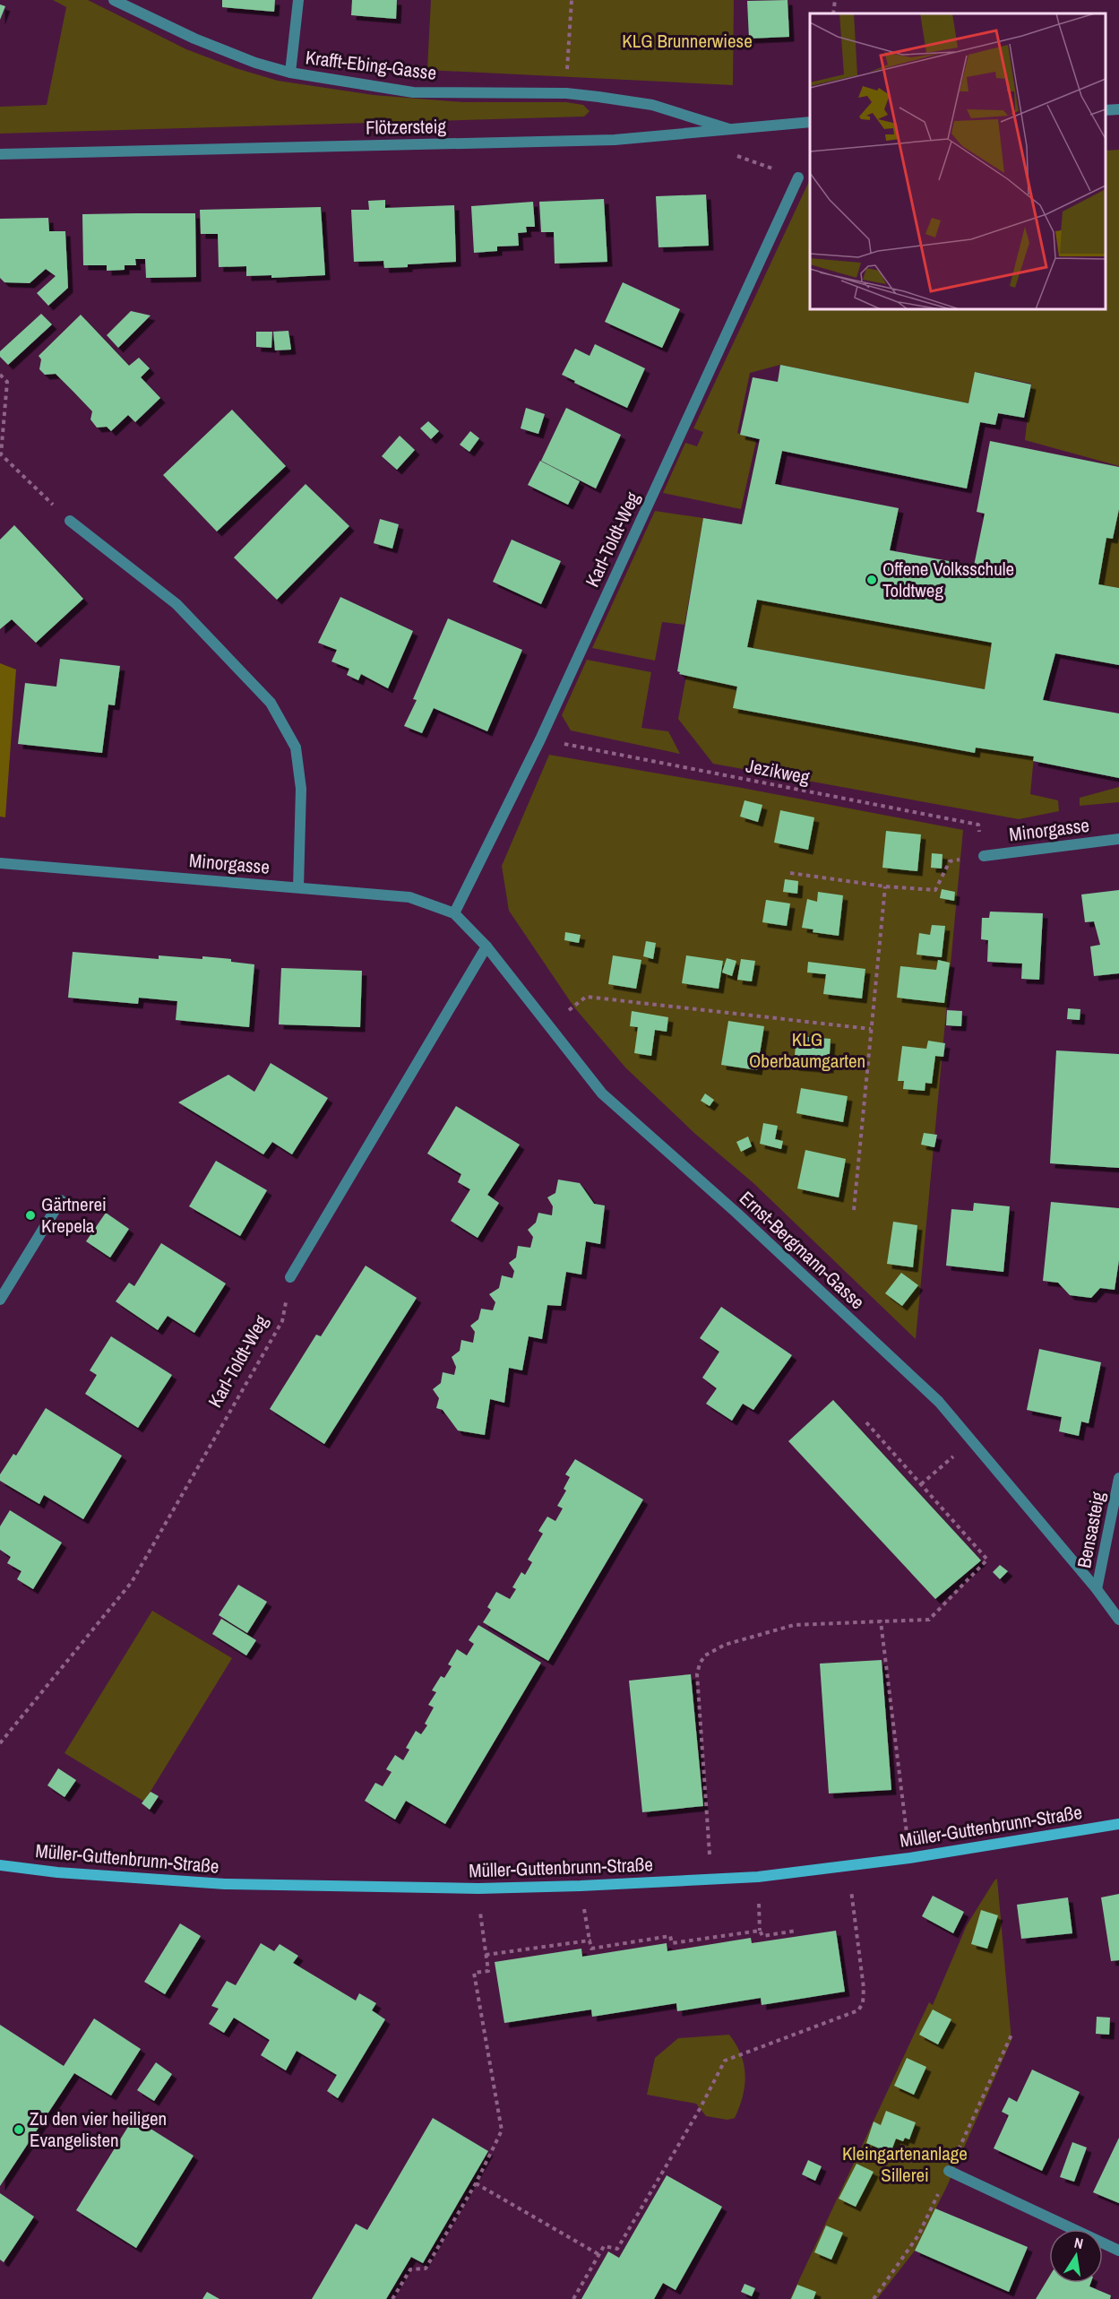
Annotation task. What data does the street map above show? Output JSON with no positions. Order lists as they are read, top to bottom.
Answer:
{
  "streets": {
    "main road": ["Müller-Guttenbrunn-Straße"],
    "street": [
      "Krafft-Ebing-Gasse",
      "Flötzersteig",
      "Karl-Toldt-Weg",
      "Minorgasse",
      "Ernst-Bergmann-Gasse",
      "Bensasteig"
    ],
    "path": ["Jezikweg"]
  },
  "crossings": [
    ["Krafft-Ebing-Gasse", "Flötzersteig"],
    ["Karl-Toldt-Weg", "Jezikweg"],
    ["Karl-Toldt-Weg", "Minorgasse"],
    ["Karl-Toldt-Weg", "Ernst-Bergmann-Gasse"],
    ["Jezikweg", "Minorgasse"],
    ["Minorgasse", "Ernst-Bergmann-Gasse"],
    ["Ernst-Bergmann-Gasse", "Bensasteig"]
  ],
  "parks": ["KLG Brunnerwiese", "KLG Oberbaumgarten", "Kleingartenanlage Sillerei"],
  "places": ["Offene Volksschule Toldtweg", "Gärtnerei Krepela", "Zu den vier heiligen Evangelisten"],
  "north": "top"
}
